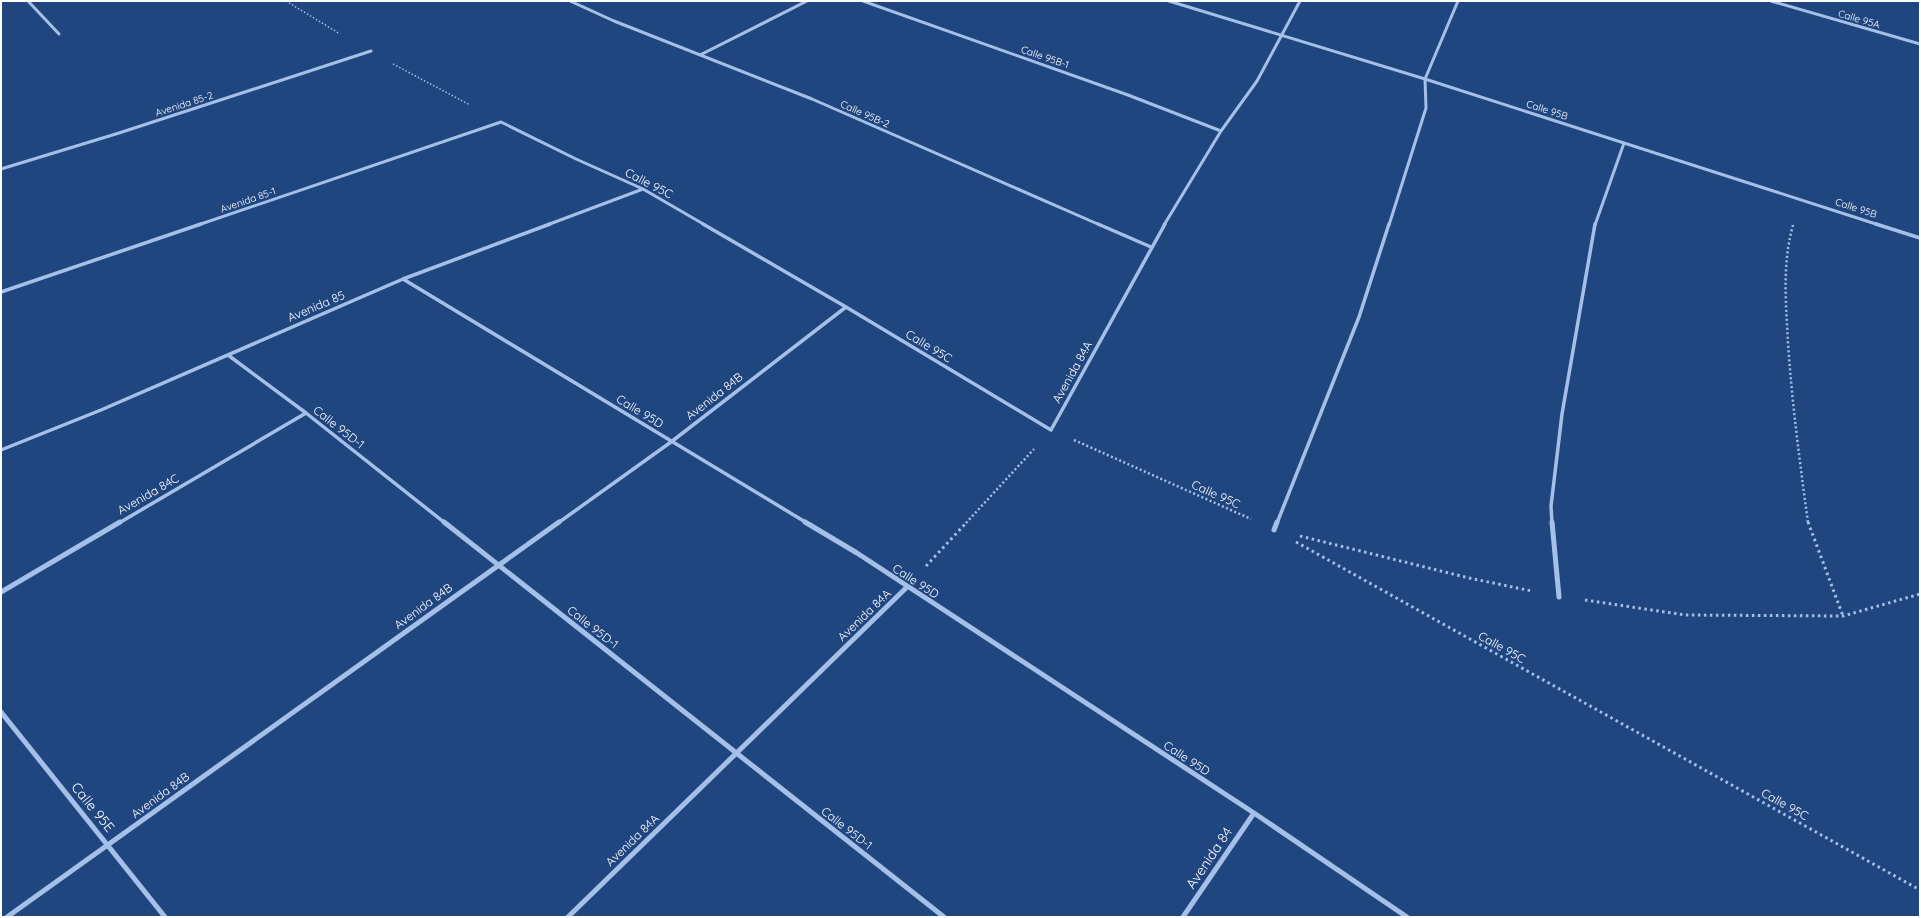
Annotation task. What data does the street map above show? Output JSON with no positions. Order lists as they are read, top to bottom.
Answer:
{
  "streets": {
    "street": [
      "Calle 95A",
      "Calle 95B-1",
      "Avenida 85-2",
      "Calle 95B",
      "Calle 95B-2",
      "Calle 95C",
      "Avenida 85-1",
      "Avenida 85",
      "Avenida 84A",
      "Avenida 84B",
      "Calle 95D",
      "Calle 95D-1",
      "Avenida 84C",
      "Calle 95E",
      "Avenida 84"
    ]
  },
  "crossings": [
    ["Calle 95B-1", "Avenida 84A"],
    ["Calle 95B", "Avenida 84A"],
    ["Calle 95B-2", "Avenida 84A"],
    ["Calle 95C", "Avenida 85-1"],
    ["Calle 95C", "Avenida 85"],
    ["Calle 95C", "Avenida 84A"],
    ["Calle 95C", "Avenida 84B"],
    ["Avenida 85", "Calle 95D"],
    ["Avenida 85", "Calle 95D-1"],
    ["Avenida 84A", "Calle 95D"],
    ["Avenida 84A", "Calle 95D-1"],
    ["Avenida 84B", "Calle 95D"],
    ["Avenida 84B", "Calle 95D-1"],
    ["Avenida 84B", "Calle 95E"],
    ["Calle 95D", "Avenida 84"],
    ["Calle 95D-1", "Avenida 84C"]
  ]
}
